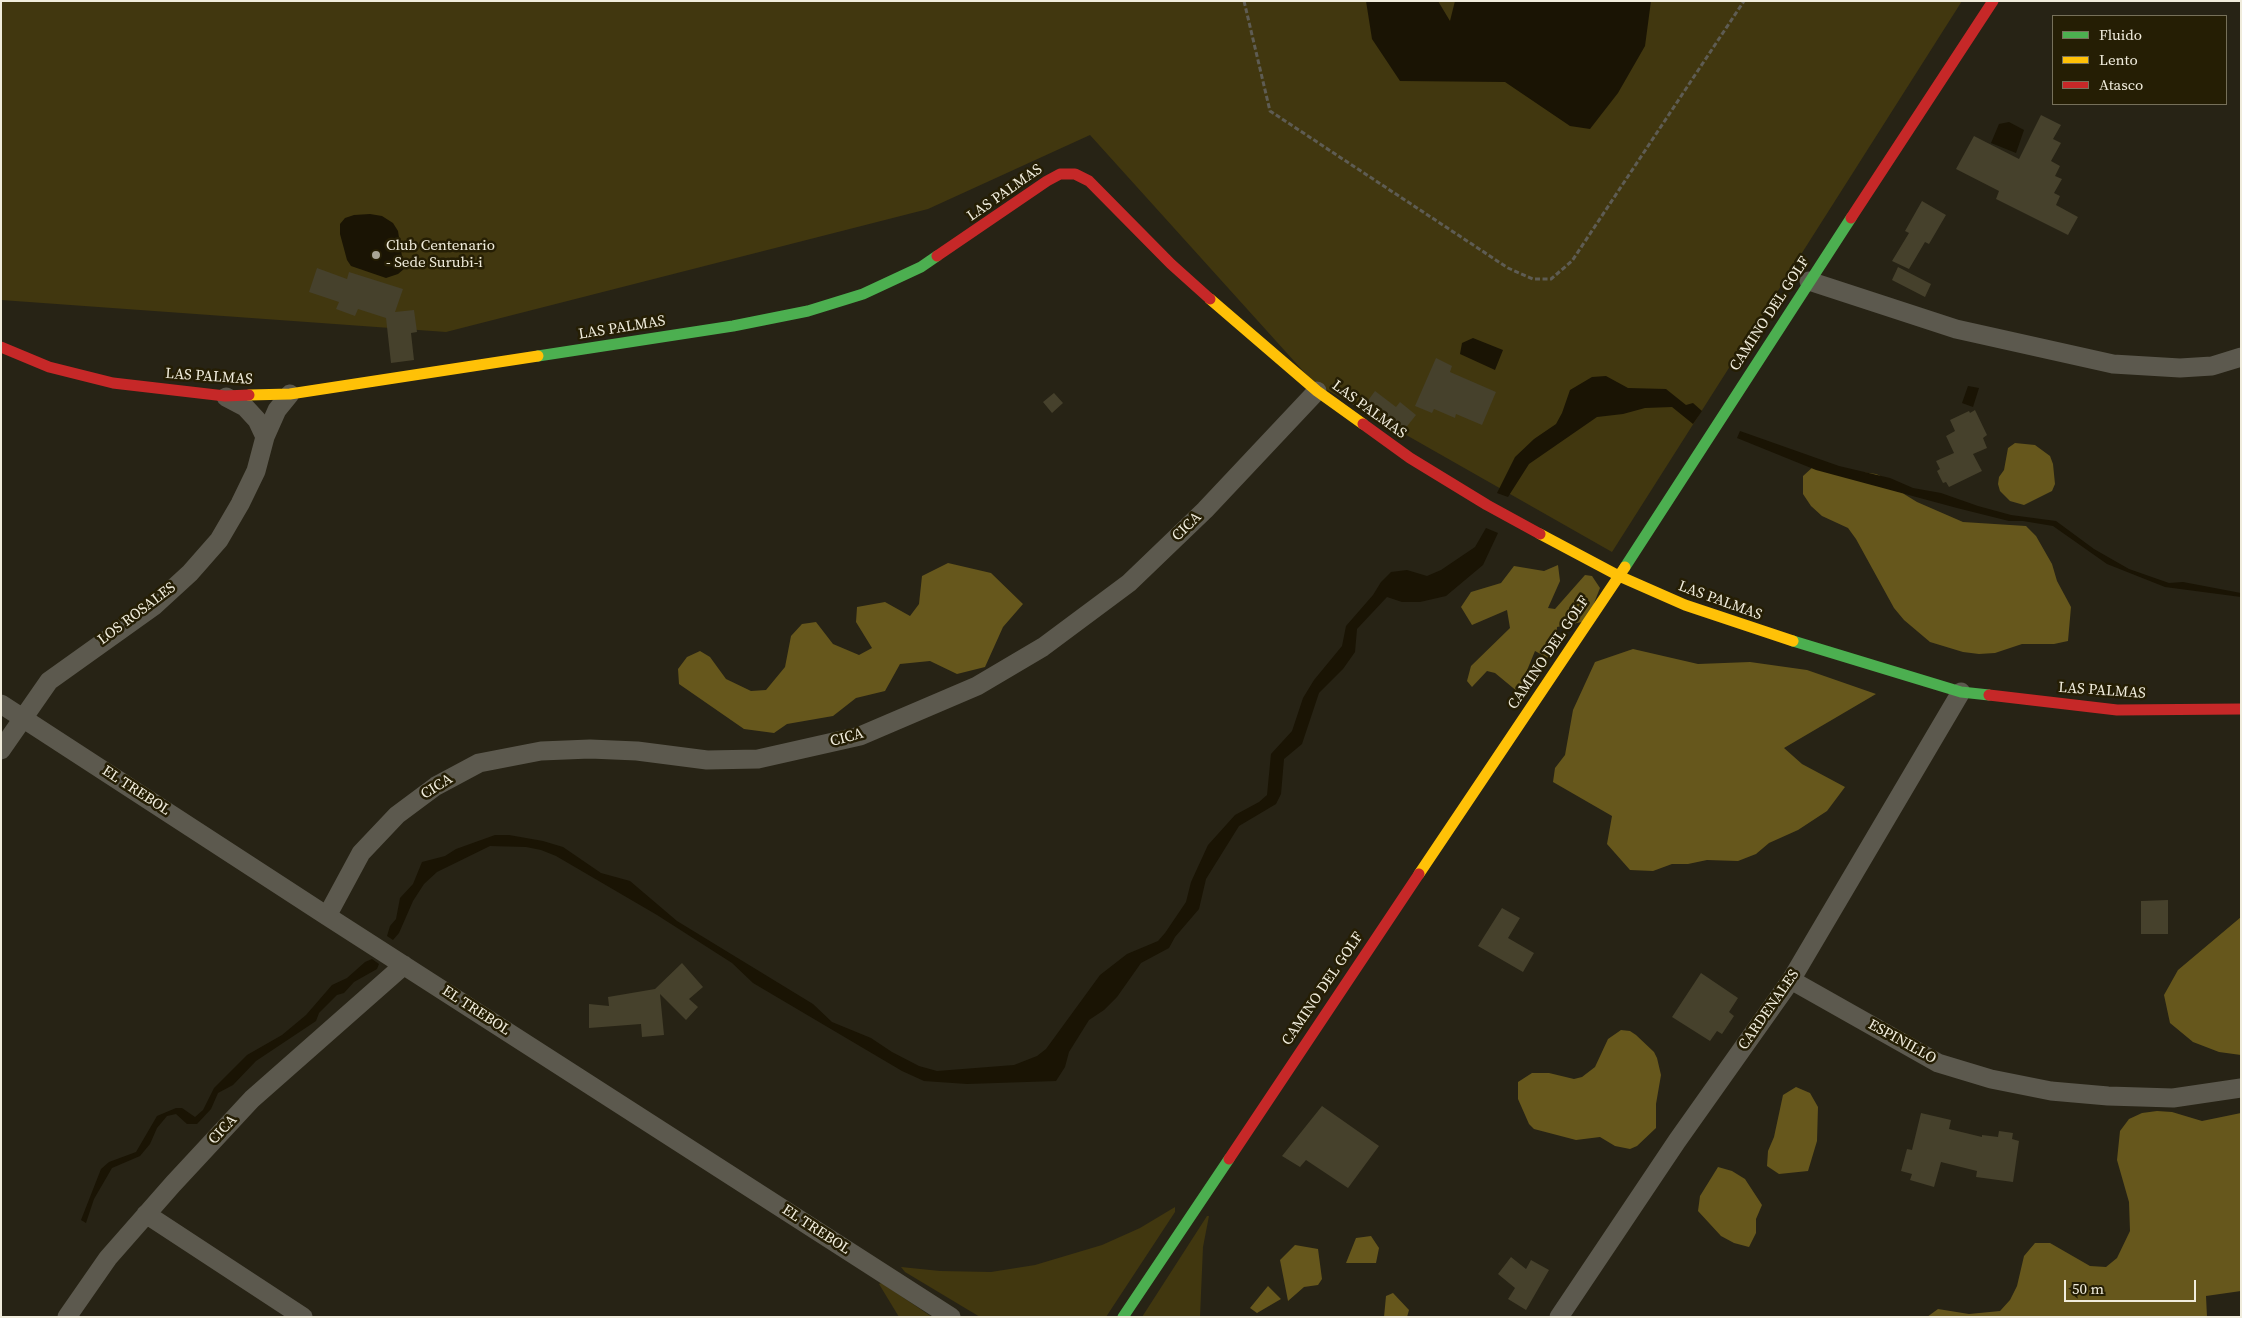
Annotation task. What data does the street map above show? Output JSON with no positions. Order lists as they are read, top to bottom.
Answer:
{
  "streets": {
    "street": [
      "LAS PALMAS",
      "CAMINO DEL GOLF",
      "CICA",
      "LOS ROSALES",
      "EL TREBOL",
      "CARDENALES",
      "ESPINILLO"
    ]
  },
  "crossings": [
    ["LAS PALMAS", "CAMINO DEL GOLF"],
    ["LAS PALMAS", "CICA"],
    ["LAS PALMAS", "LOS ROSALES"],
    ["LAS PALMAS", "CARDENALES"],
    ["CICA", "EL TREBOL"],
    ["LOS ROSALES", "EL TREBOL"],
    ["CARDENALES", "ESPINILLO"]
  ],
  "places": ["Club Centenario - Sede Surubi-i"],
  "legend": ["Fluido", "Lento", "Atasco"],
  "scale_bar": "50 m"
}
